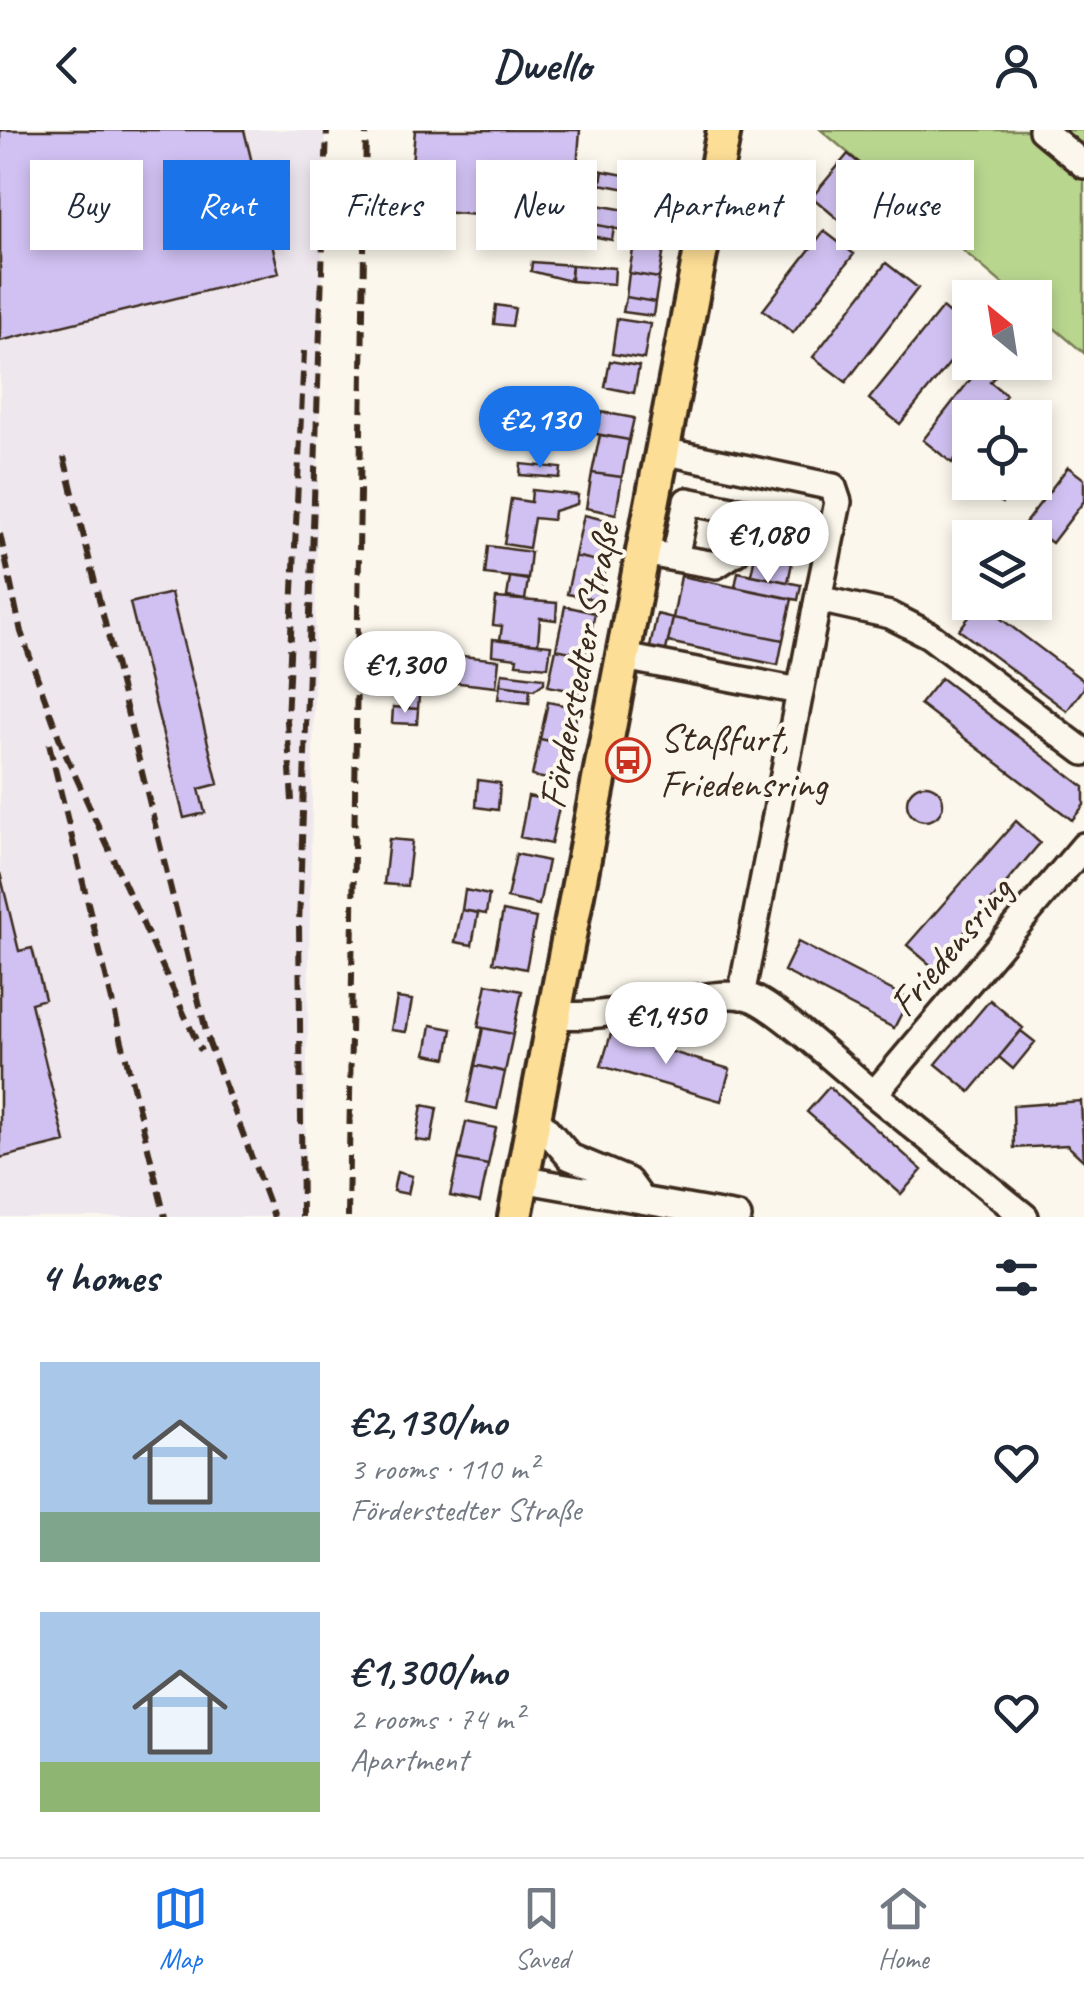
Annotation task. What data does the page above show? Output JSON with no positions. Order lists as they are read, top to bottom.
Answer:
{
  "streets": {
    "main road": ["Förderstedter Straße"],
    "street": ["Friedensring"]
  },
  "places": {
    "bus stop": ["Staßfurt, Friedensring"]
  },
  "north": "top left",
  "page": {
    "header": "Dwello",
    "chip": [
      "Buy",
      "Rent",
      "Filters",
      "New",
      "Apartment",
      "House"
    ],
    "price": [
      "€2,130",
      "€1,080",
      "€1,300",
      "€1,450"
    ],
    "heading": "4 homes",
    "list": [
      {
        "name": "€2,130/mo",
        "note": "3 rooms · 110 m² · Förderstedter Straße"
      },
      {
        "name": "€1,300/mo",
        "note": "2 rooms · 74 m² · Apartment"
      }
    ],
    "tabs": ["Map", "Saved", "Home"]
  }
}
